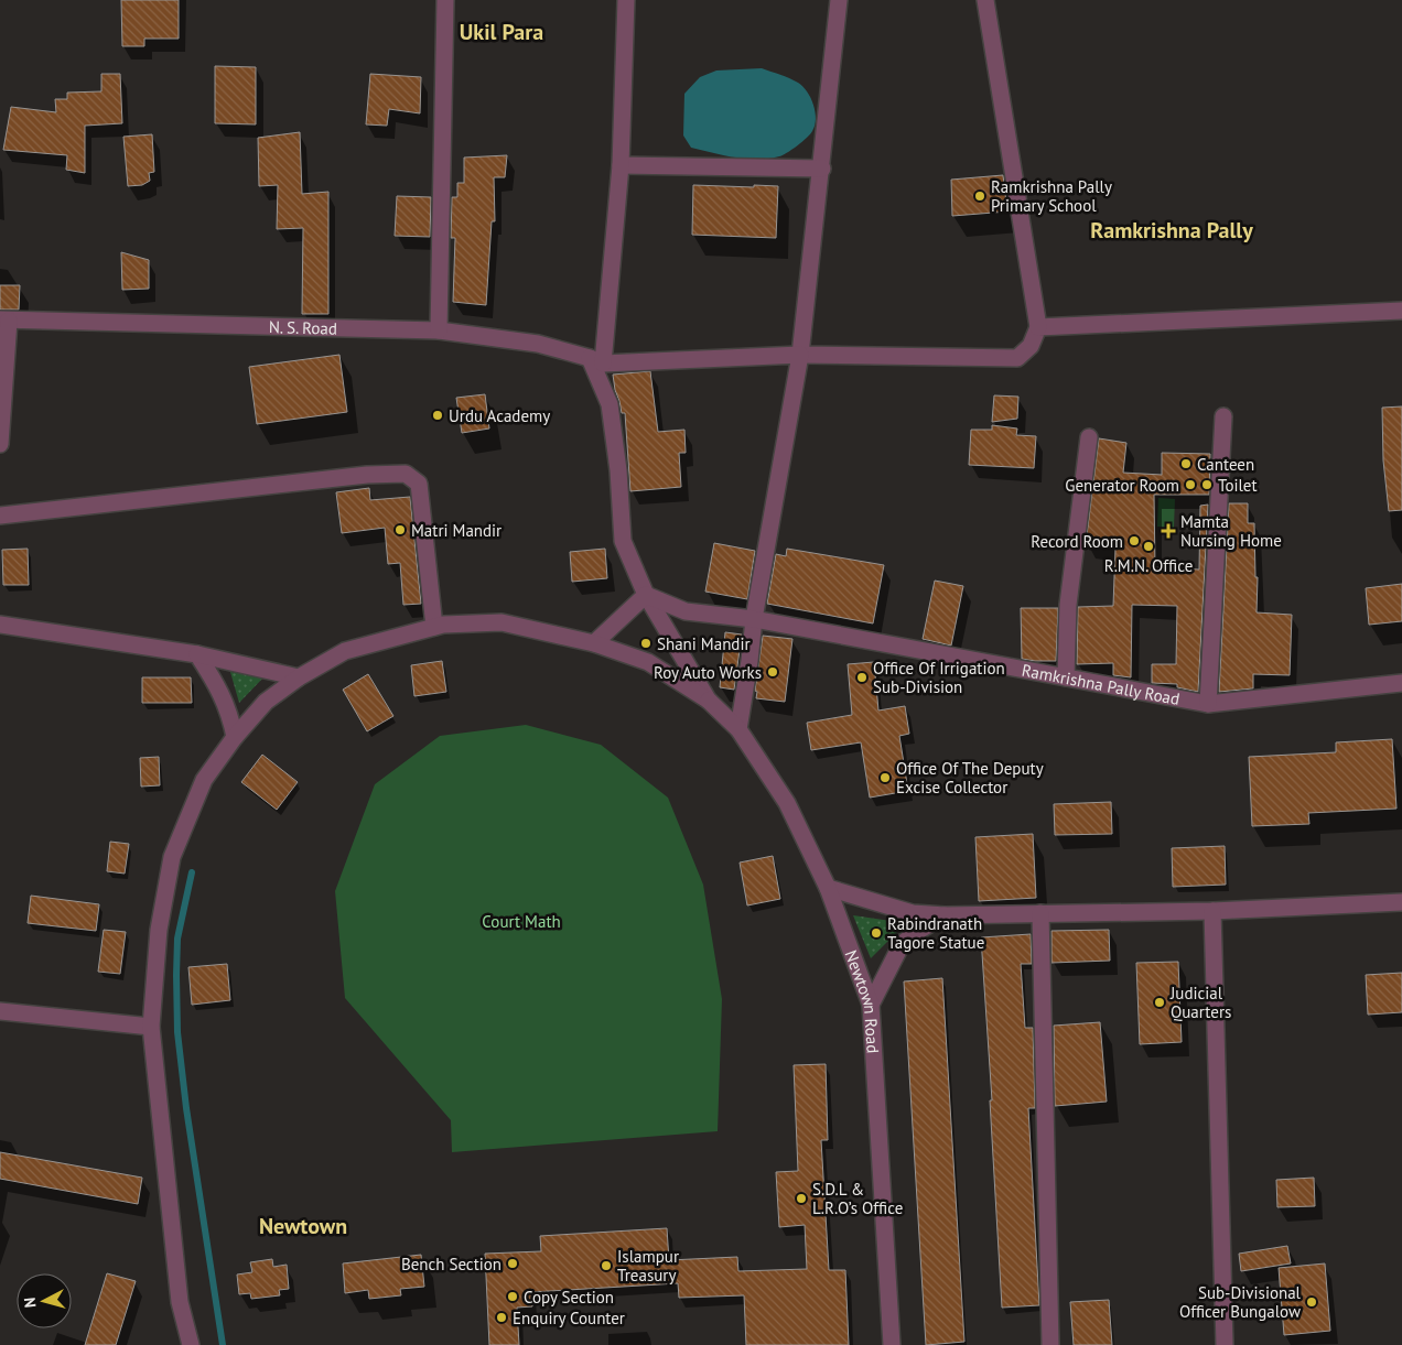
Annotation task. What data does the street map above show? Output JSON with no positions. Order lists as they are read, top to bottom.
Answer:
{
  "streets": {
    "street": ["N. S. Road", "Ramkrishna Pally Road", "Newtown Road"]
  },
  "districts": ["Ukil Para", "Ramkrishna Pally", "Newtown"],
  "parks": ["Court Math"],
  "places": {
    "other": [
      "Ramkrishna Pally Primary School",
      "Urdu Academy",
      "Canteen",
      "Generator Room",
      "Toilet",
      "Matri Mandir",
      "Record Room",
      "R.M.N. Office",
      "Shani Mandir",
      "Roy Auto Works",
      "Office Of Irrigation Sub-Division",
      "Office Of The Deputy Excise Collector",
      "Rabindranath Tagore Statue",
      "Judicial Quarters",
      "S.D.L & L.R.O’s Office",
      "Bench Section",
      "Islampur Treasury",
      "Copy Section",
      "Sub-Divisional Officer Bungalow",
      "Enquiry Counter"
    ],
    "health": ["Mamta Nursing Home"]
  },
  "north": "left"
}
